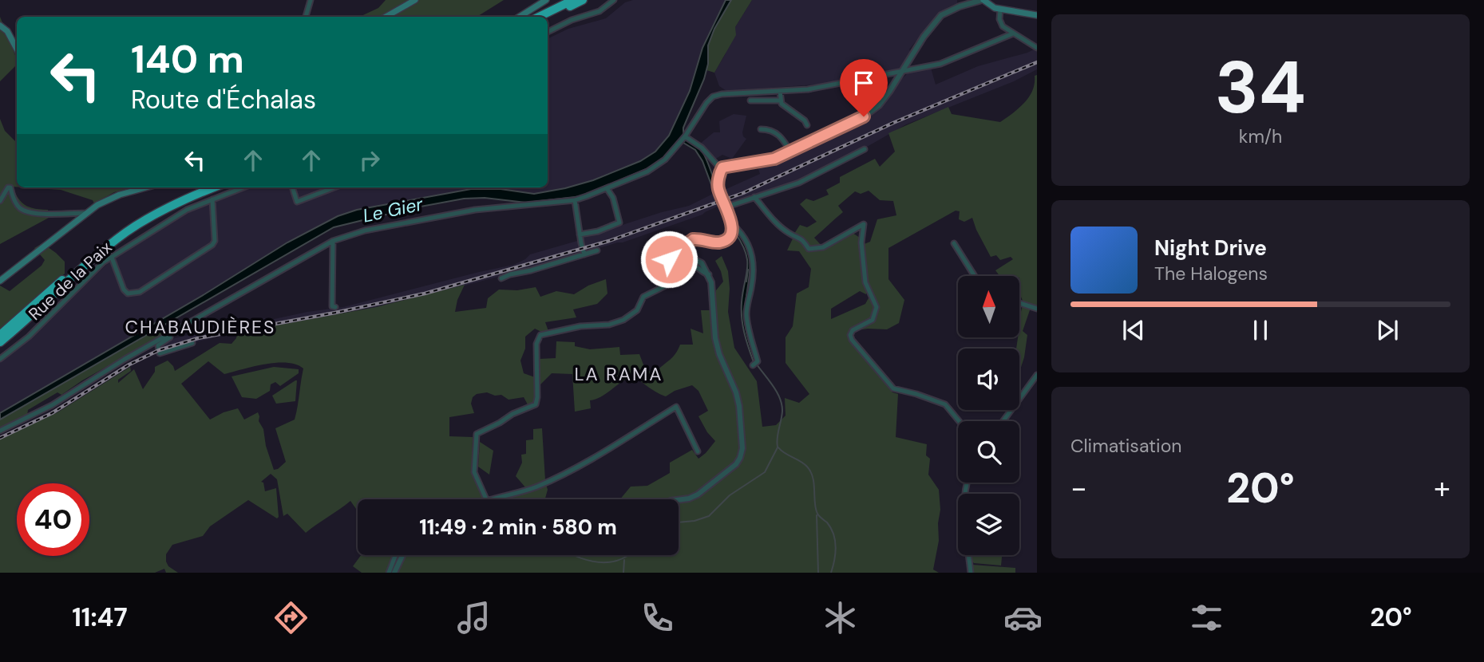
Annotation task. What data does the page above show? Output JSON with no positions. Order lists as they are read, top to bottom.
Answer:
{
  "streets": {
    "street": ["Rue de la Paix"]
  },
  "districts": ["CHABAUDIÈRES", "LA RAMA"],
  "water": ["Le Gier"],
  "north": "top",
  "page": {
    "tile": [
      ["34", "km/h"],
      "Climatisation"
    ],
    "turn": ["140 m", "Route d'Échalas"],
    "song": ["Night Drive", "The Halogens"],
    "heat": ["−", "20°", "+"],
    "limit": "40",
    "trip": "11:49 · 2 min · 580 m",
    "tabs": ["11:47", "20°"]
  }
}
